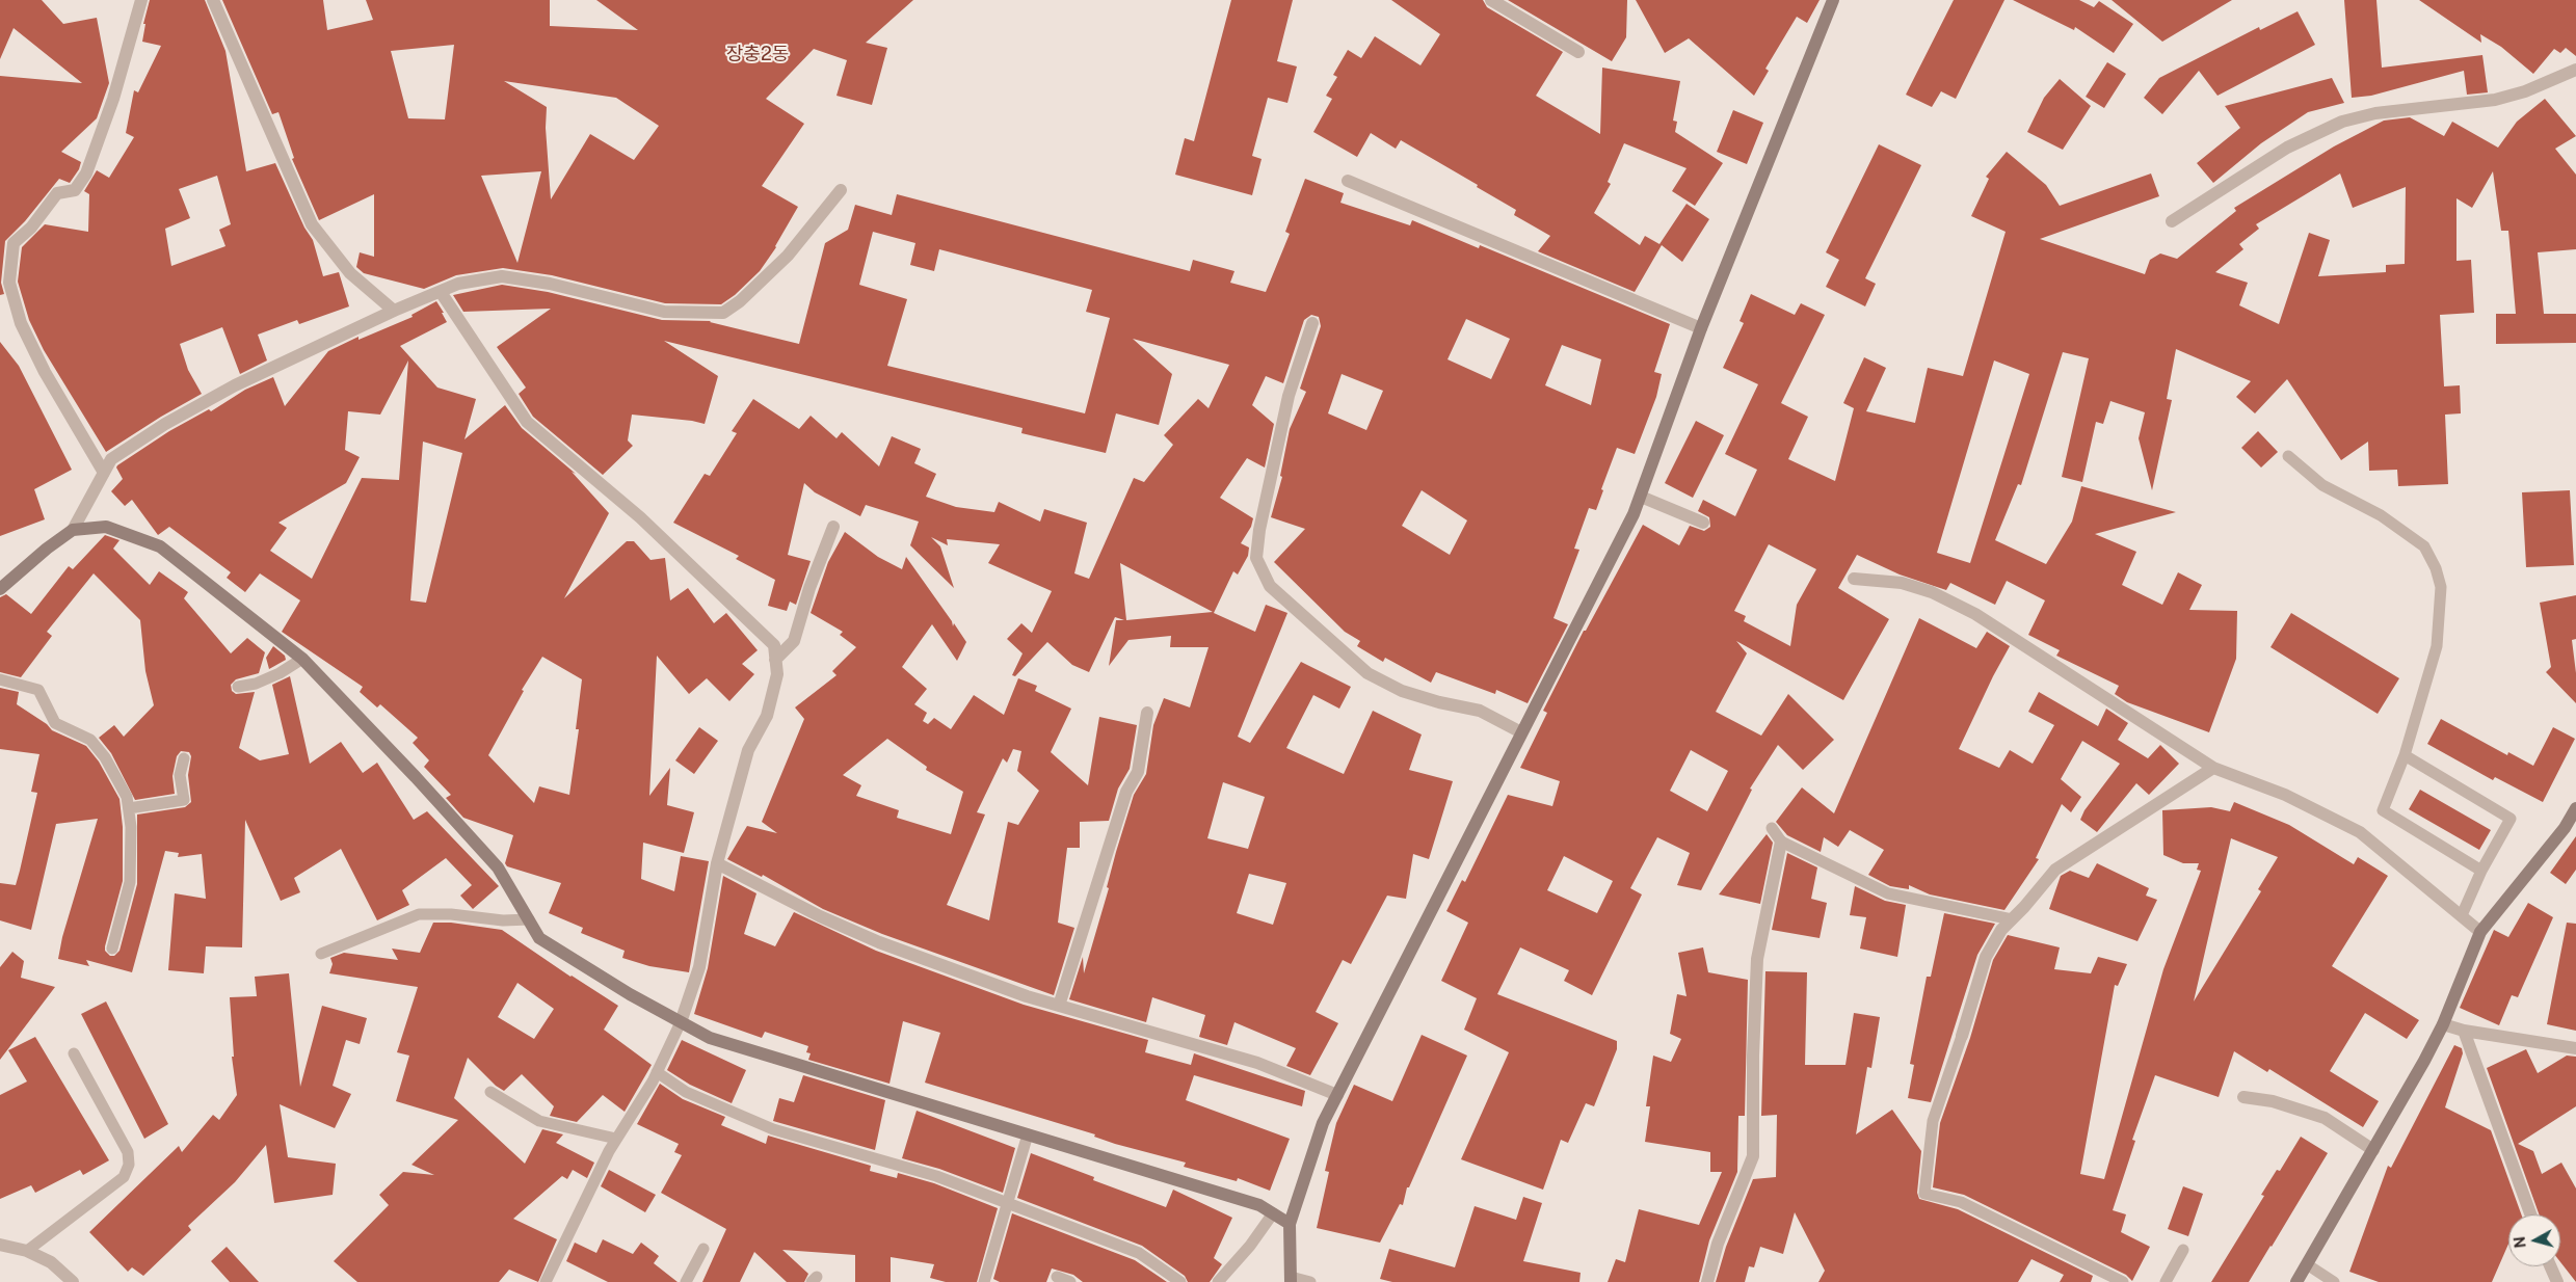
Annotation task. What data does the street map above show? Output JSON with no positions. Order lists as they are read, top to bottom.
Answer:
{
  "districts": ["장충2동"],
  "north": "left"
}
